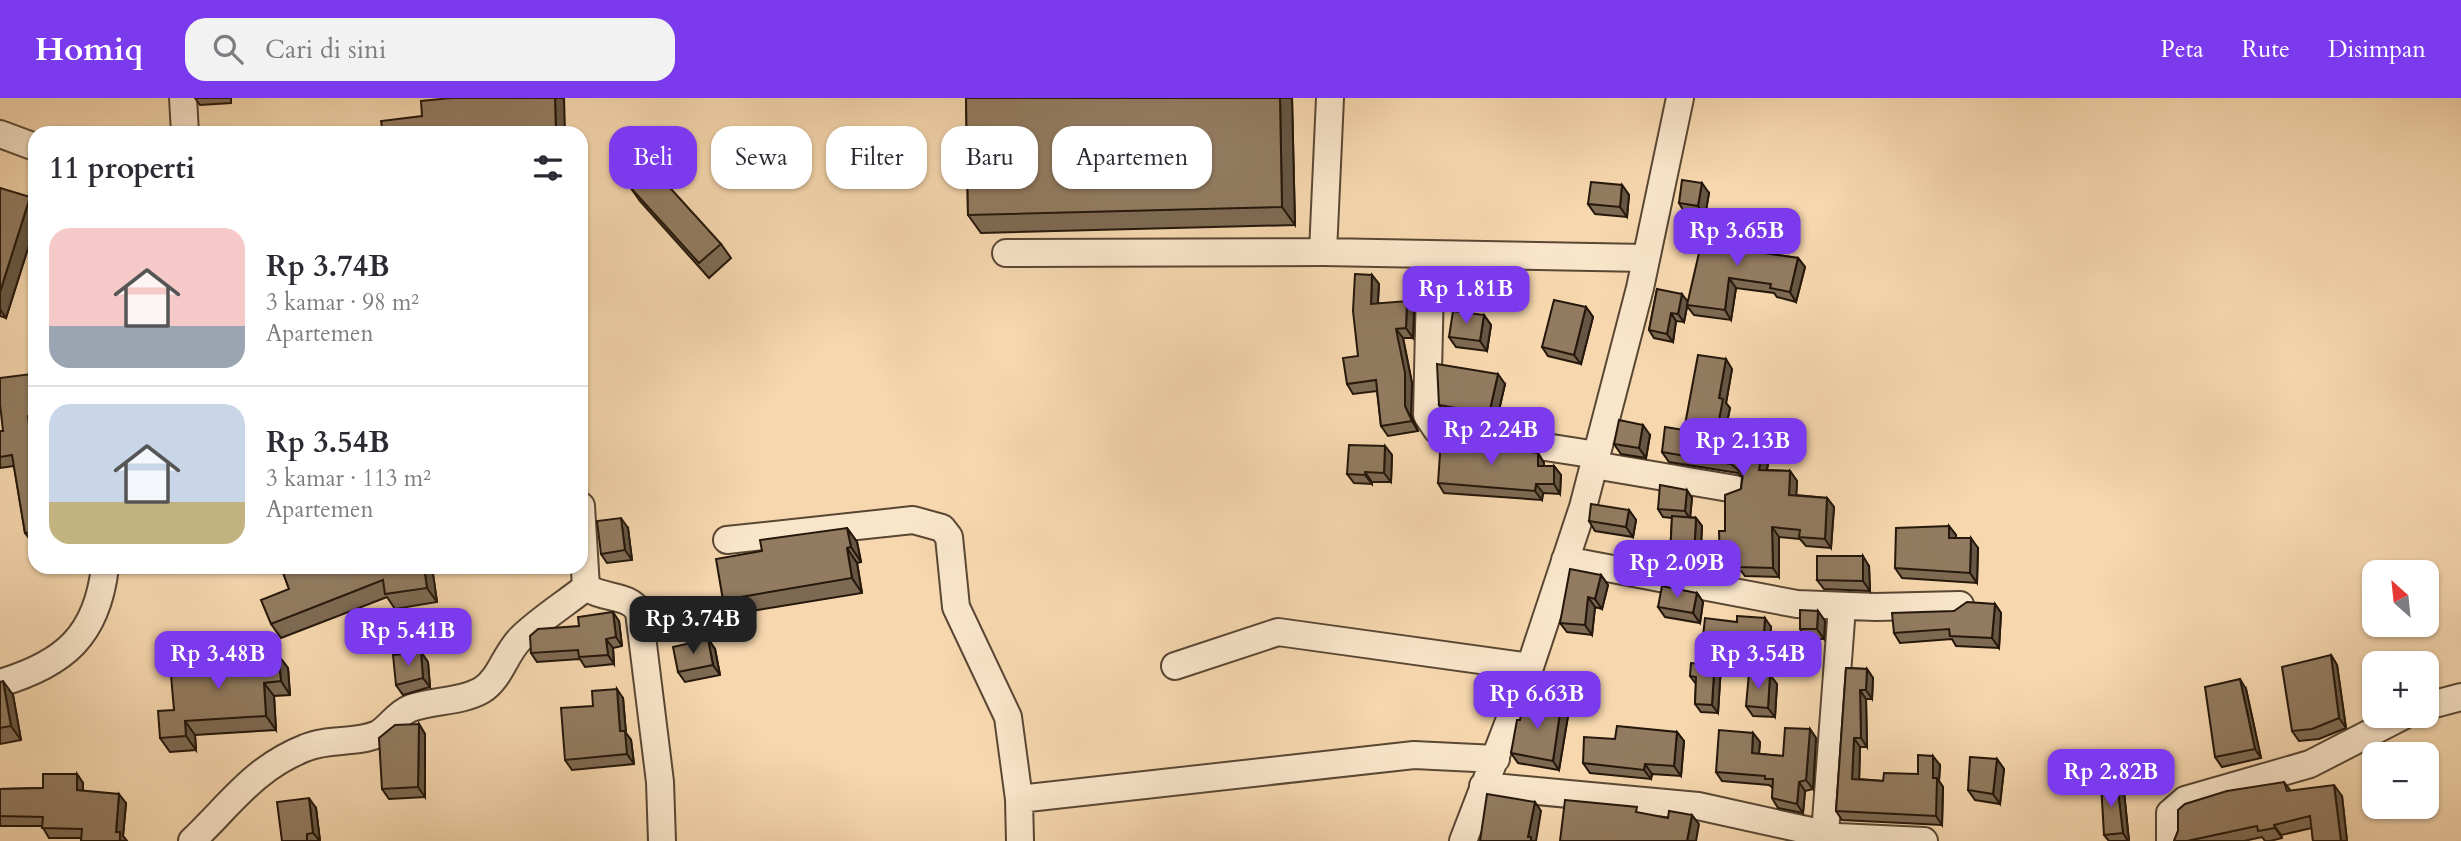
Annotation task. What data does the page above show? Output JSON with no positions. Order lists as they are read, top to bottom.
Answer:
{
  "north": "top left",
  "page": {
    "header": "Homiq",
    "search": "Cari di sini",
    "nav": ["Peta", "Rute", "Disimpan"],
    "chip": [
      "Beli",
      "Sewa",
      "Filter",
      "Baru",
      "Apartemen"
    ],
    "heading": "11 properti",
    "price": [
      "Rp 3.65B",
      "Rp 1.81B",
      "Rp 2.24B",
      "Rp 2.13B",
      "Rp 2.09B",
      "Rp 3.74B",
      "Rp 5.41B",
      "Rp 3.48B",
      "Rp 3.54B",
      "Rp 6.63B",
      "Rp 2.82B"
    ],
    "list": [
      {
        "name": "Rp 3.74B",
        "note": "3 kamar · 98 m² · Apartemen"
      },
      {
        "name": "Rp 3.54B",
        "note": "3 kamar · 113 m² · Apartemen"
      }
    ],
    "map_buttons": ["+", "−"]
  }
}
